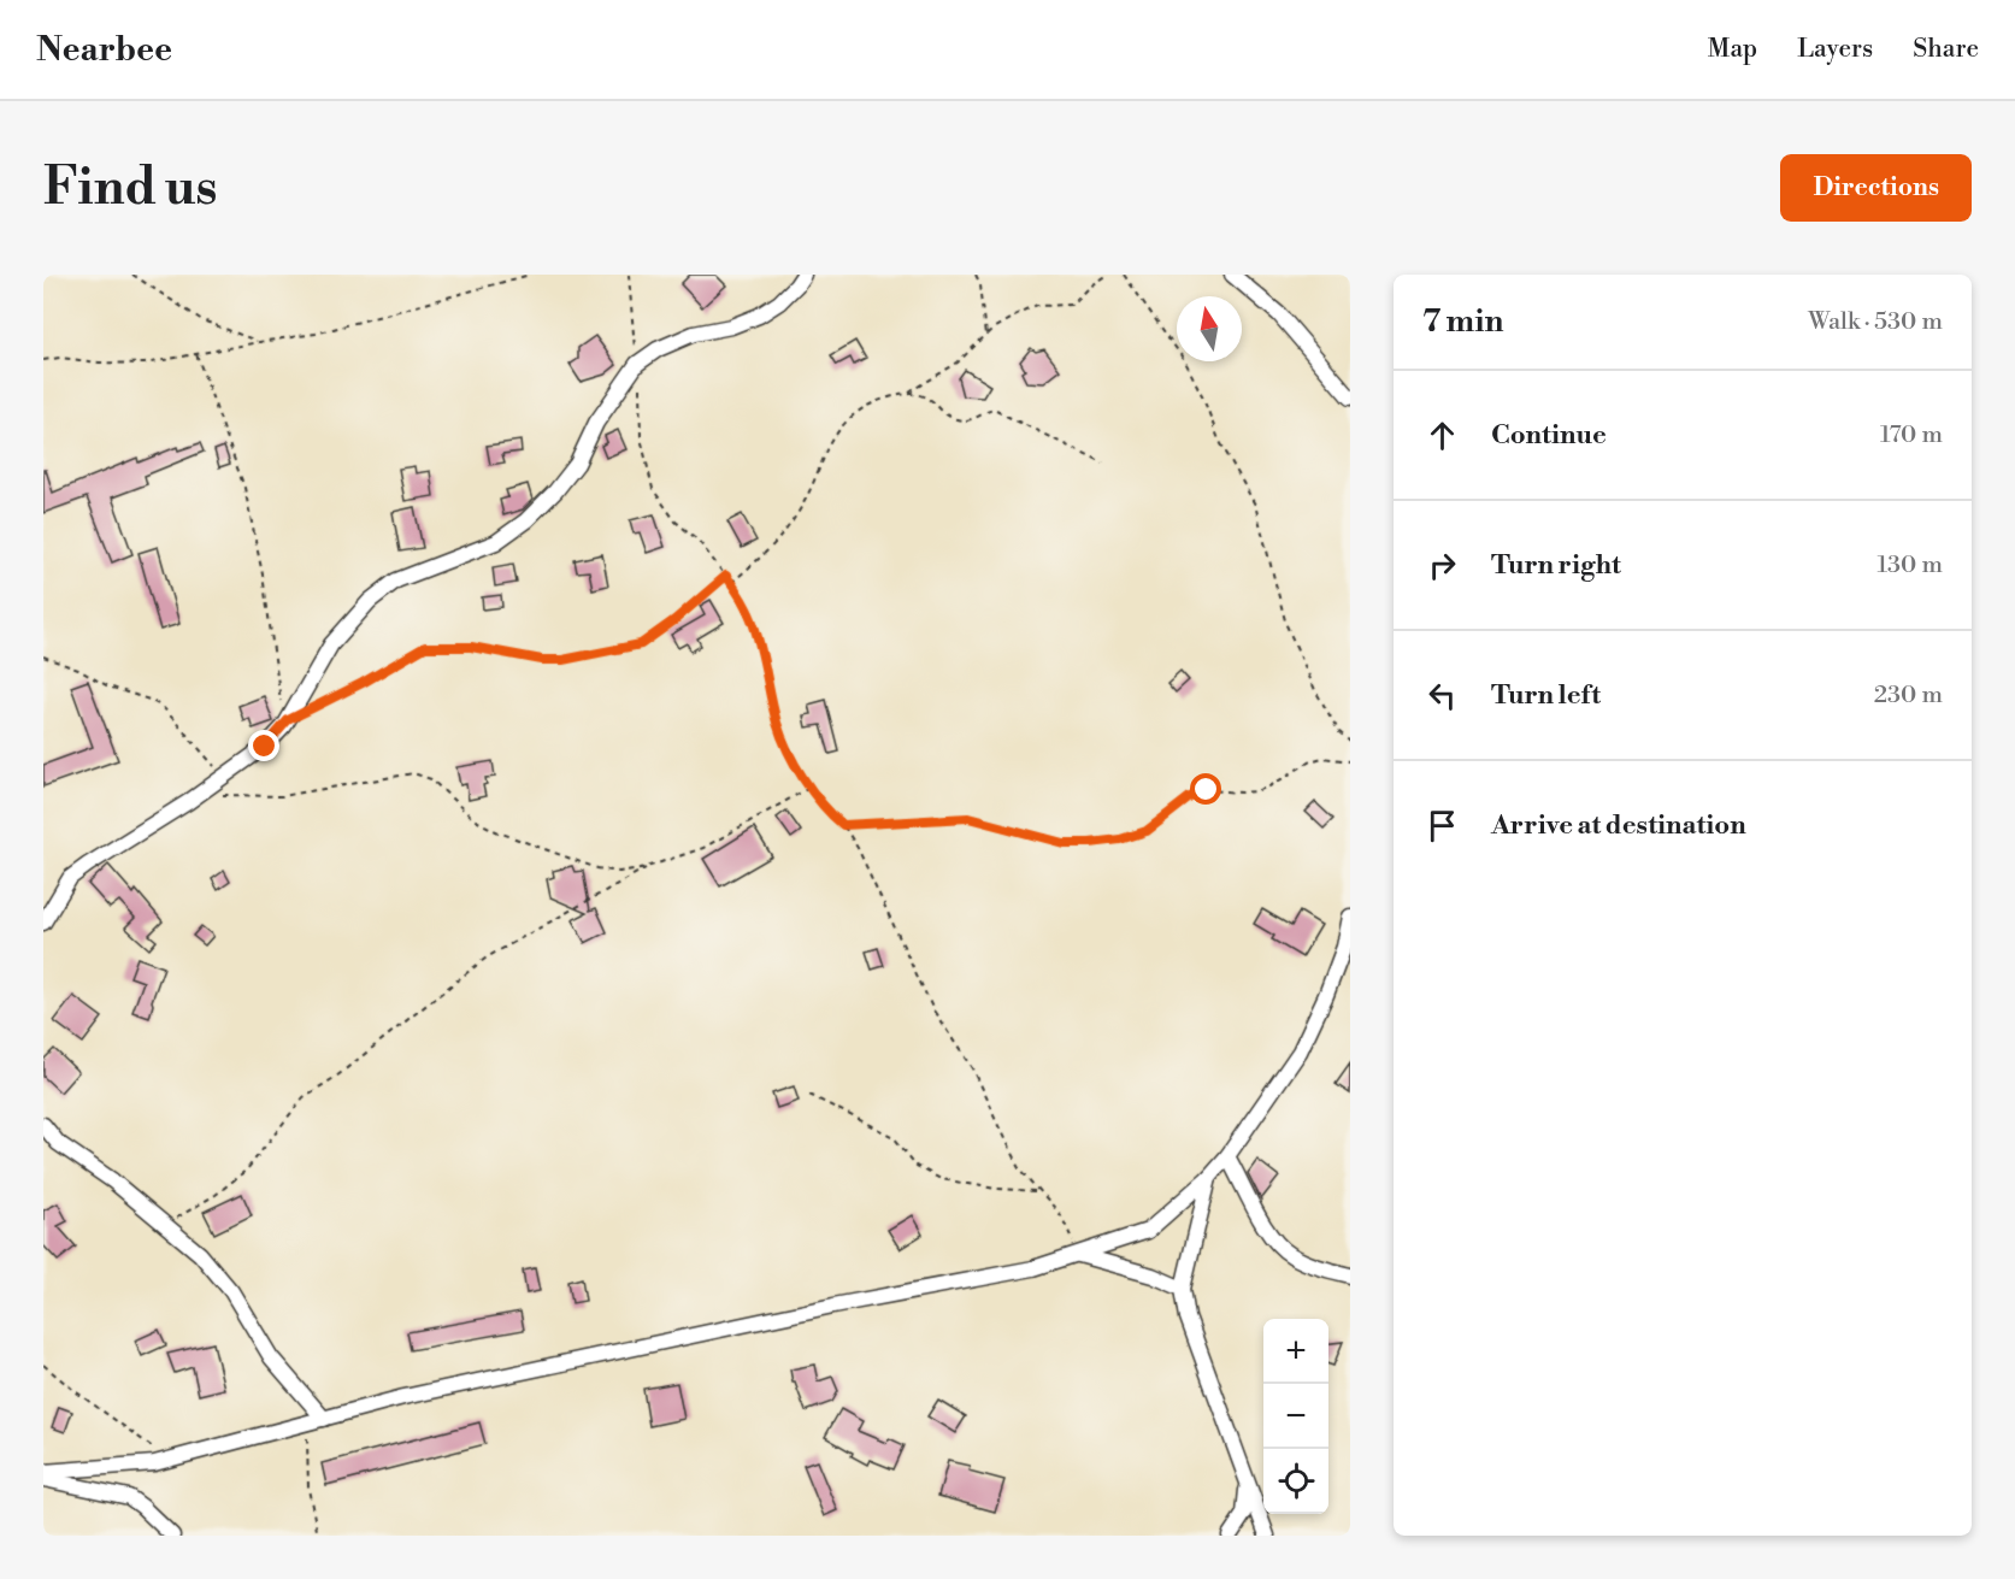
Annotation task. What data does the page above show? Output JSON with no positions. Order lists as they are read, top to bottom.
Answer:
{
  "north": "top",
  "page": {
    "header": "Nearbee",
    "nav": ["Map", "Layers", "Share"],
    "buttons": "Directions",
    "title": "Find us",
    "heading": ["7 min", "Walk · 530 m"],
    "list": [
      ["Continue", "170 m"],
      ["Turn right", "130 m"],
      ["Turn left", "230 m"],
      "Arrive at destination"
    ],
    "map_buttons": ["+", "−"]
  }
}
